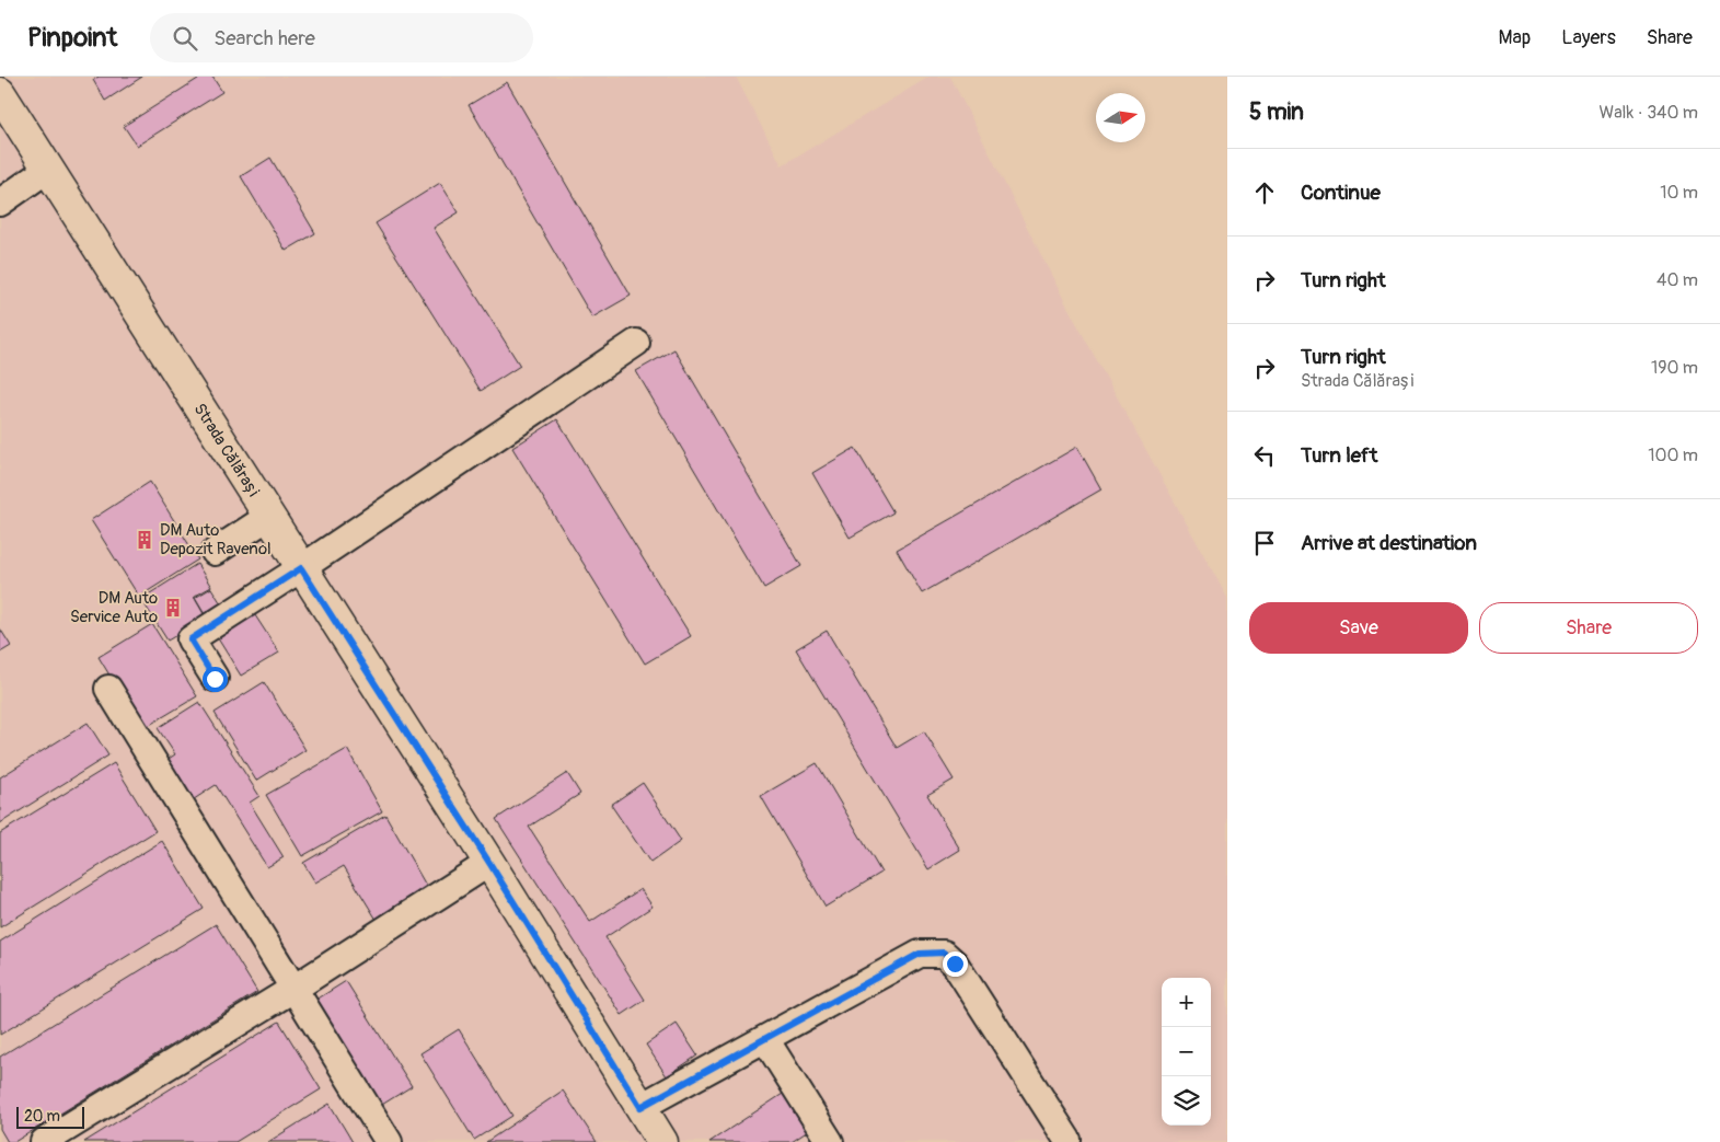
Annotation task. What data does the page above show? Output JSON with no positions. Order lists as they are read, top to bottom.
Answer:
{
  "streets": {
    "main road": ["Strada Călărași"]
  },
  "places": {
    "building": ["DM Auto Depozit Ravenol", "DM Auto Service Auto"]
  },
  "scale_bar": "20 m",
  "north": "right",
  "page": {
    "header": "Pinpoint",
    "search": "Search here",
    "nav": ["Map", "Layers", "Share"],
    "heading": ["5 min", "Walk · 340 m"],
    "list": [
      ["Continue", "10 m"],
      ["Turn right", "40 m"],
      ["Turn right", "Strada Călărași", "190 m"],
      ["Turn left", "100 m"],
      "Arrive at destination"
    ],
    "buttons": ["Save", "Share"],
    "map_buttons": ["+", "−"],
    "scale": "20 m"
  }
}
